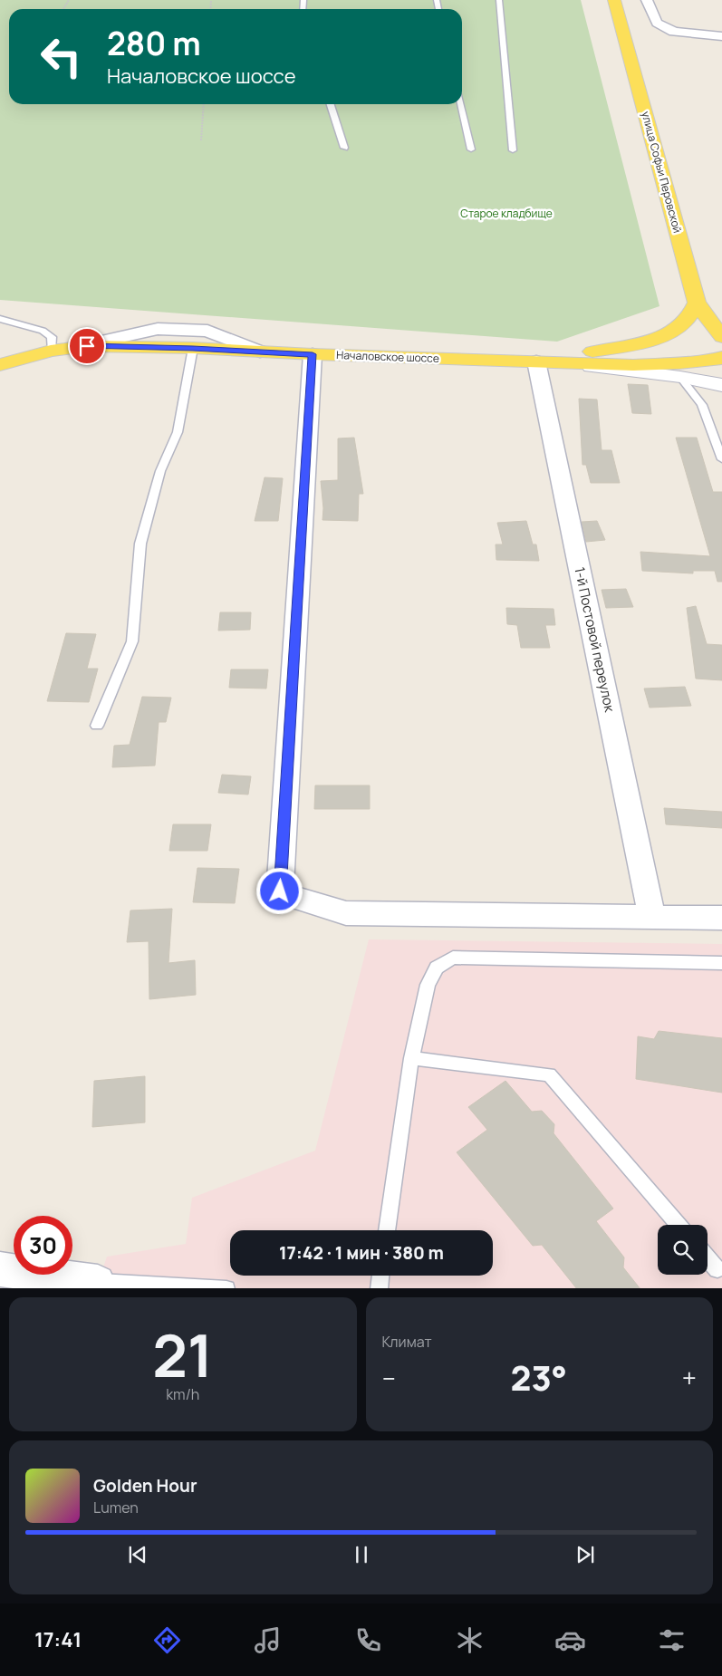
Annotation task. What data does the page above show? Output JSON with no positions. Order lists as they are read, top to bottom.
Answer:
{
  "streets": {
    "main road": ["улица Софьи Перовской", "Началовское шоссе"],
    "street": ["1-й Постовой переулок"]
  },
  "crossings": [
    ["Началовское шоссе", "1-й Постовой переулок"]
  ],
  "parks": ["Старое кладбище"],
  "page": {
    "turn": ["280 m", "Началовское шоссе"],
    "limit": "30",
    "trip": "17:42 · 1 мин · 380 m",
    "tile": [
      ["21", "km/h"],
      "Климат"
    ],
    "heat": ["−", "23°", "+"],
    "song": ["Golden Hour", "Lumen"],
    "tabs": "17:41"
  }
}
